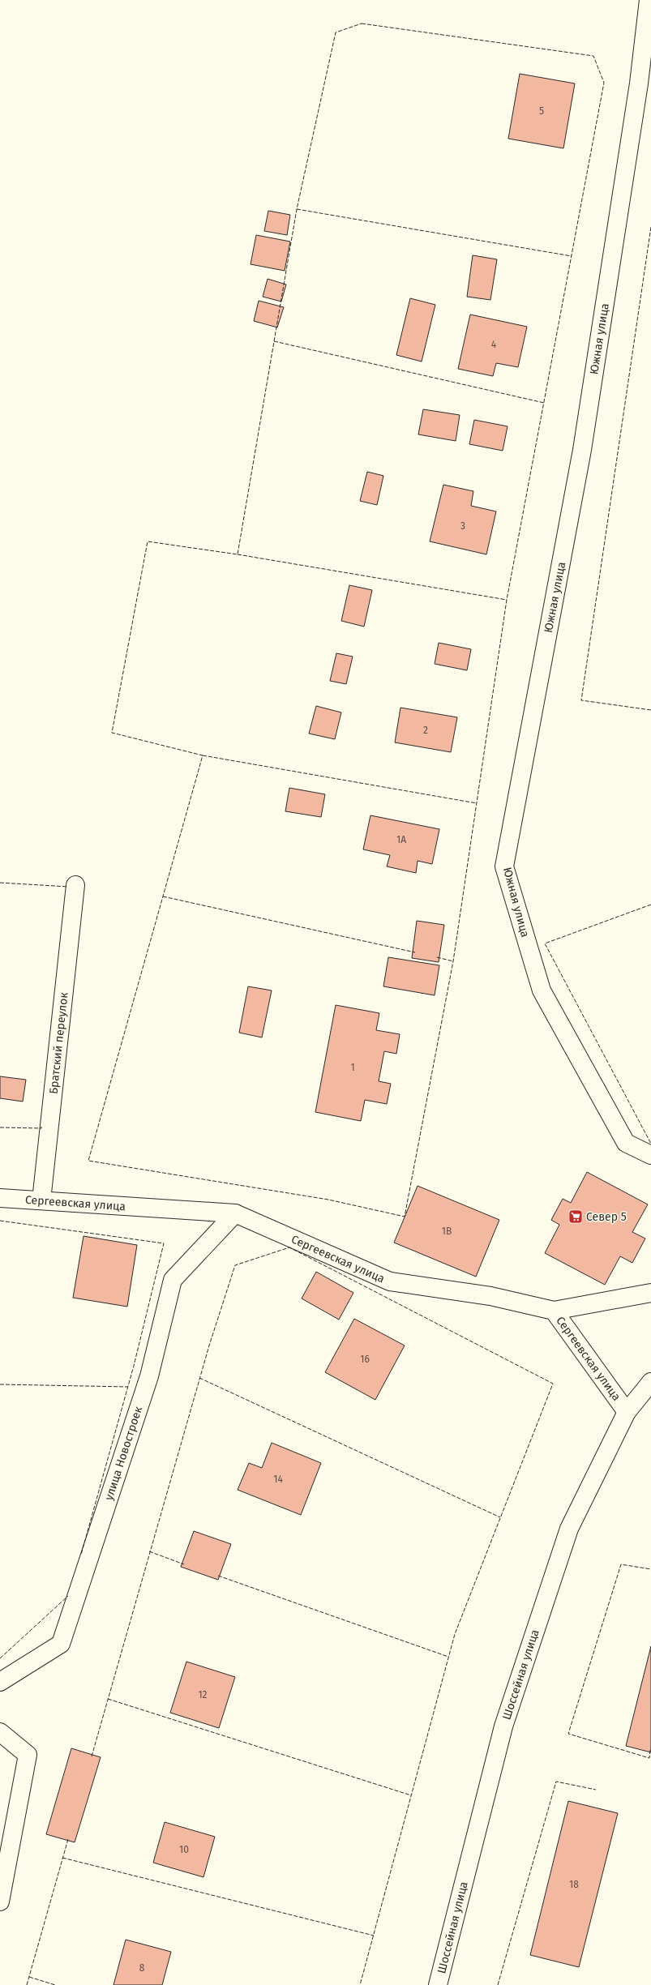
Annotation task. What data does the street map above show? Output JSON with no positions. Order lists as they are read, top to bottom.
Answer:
{
  "streets": {
    "street": [
      "Южная улица",
      "Братский переулок",
      "Сергеевская улица",
      "улица Новостроек",
      "Шоссейная улица"
    ]
  },
  "crossings": [
    ["Братский переулок", "Сергеевская улица"],
    ["Сергеевская улица", "улица Новостроек"],
    ["Сергеевская улица", "Шоссейная улица"]
  ],
  "places": {
    "supermarket": ["Север 5"]
  },
  "house_numbers": [
    "5",
    "4",
    "3",
    "2",
    "1А",
    "1",
    "1В",
    "16",
    "14",
    "12",
    "10",
    "18",
    "8"
  ]
}
